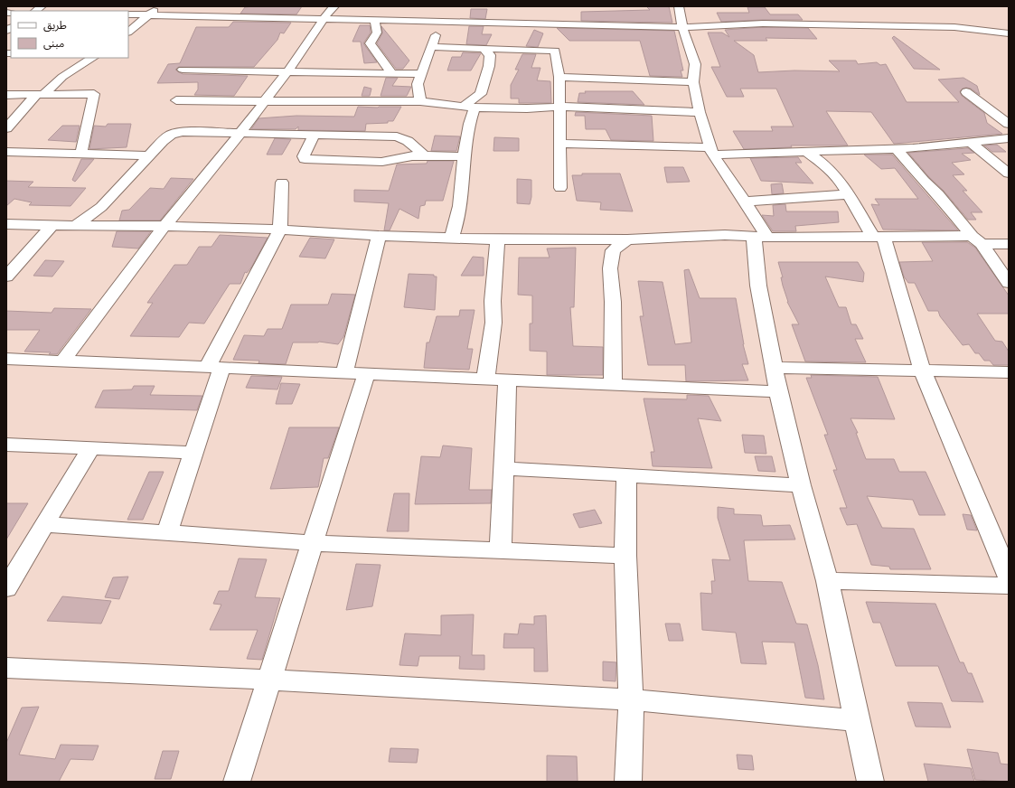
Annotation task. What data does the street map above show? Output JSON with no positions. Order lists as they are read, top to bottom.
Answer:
{
  "legend": ["طريق", "مبنى"]
}
